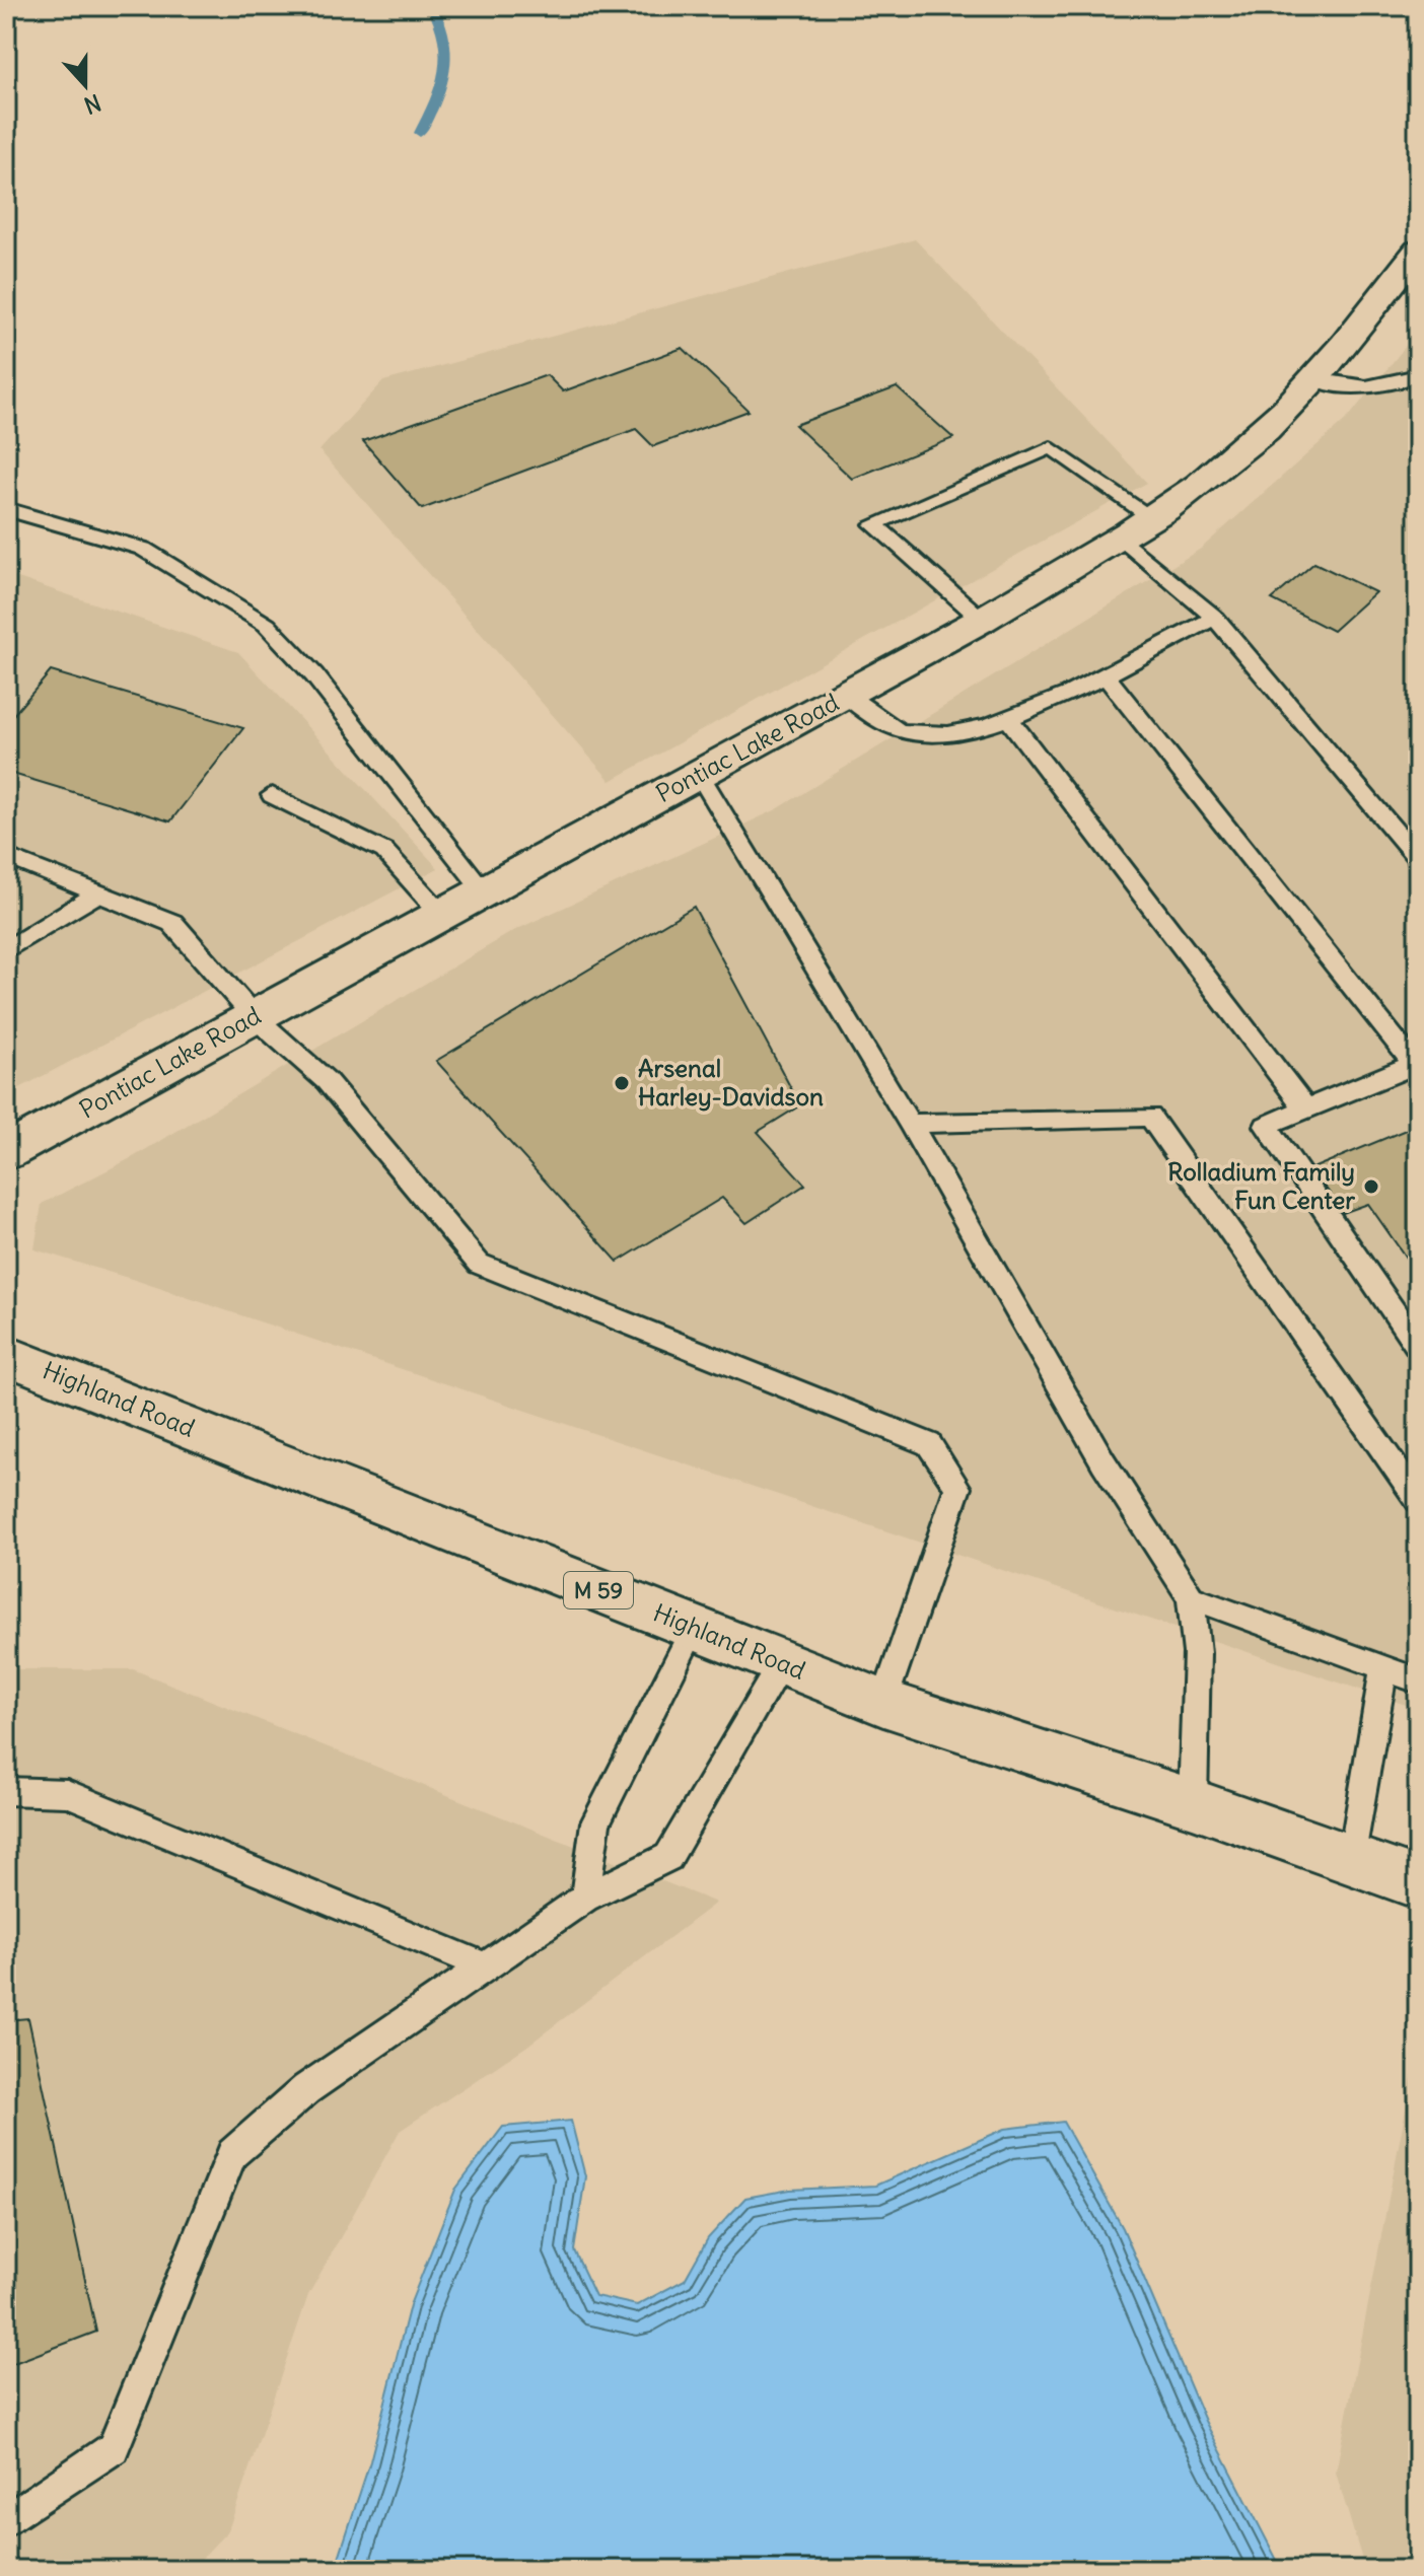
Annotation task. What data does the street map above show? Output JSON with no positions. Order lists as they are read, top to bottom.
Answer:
{
  "streets": {
    "main road": ["Pontiac Lake Road", "Highland Road", "M 59"]
  },
  "places": ["Arsenal Harley-Davidson", "Rolladium Family Fun Center"],
  "north": "bottom"
}
